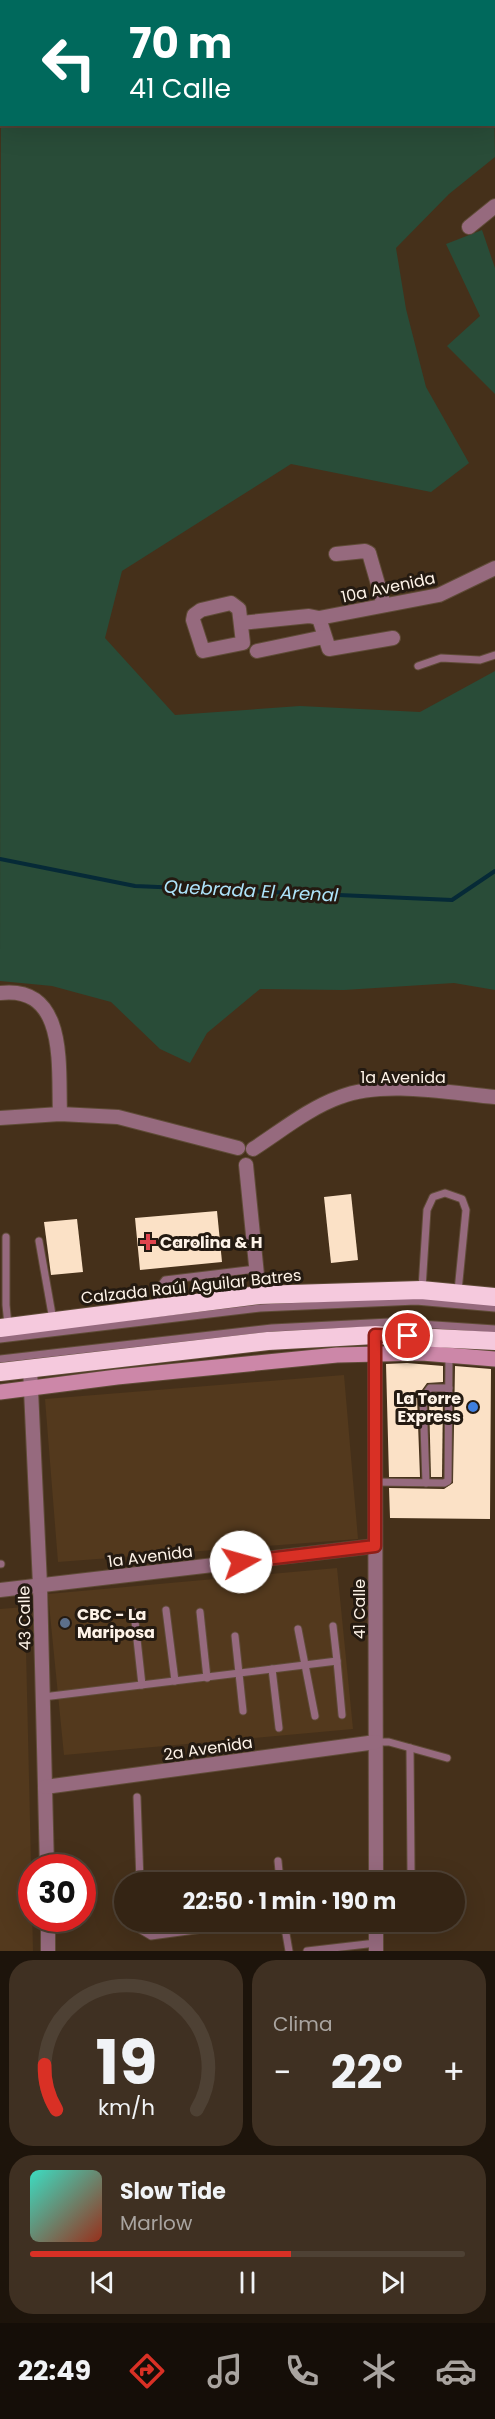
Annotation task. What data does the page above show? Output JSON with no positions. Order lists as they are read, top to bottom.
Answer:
{
  "streets": {
    "highway": ["Calzada Raúl Aguilar Batres"],
    "street": [
      "10a Avenida",
      "1a Avenida",
      "41 Calle",
      "43 Calle",
      "2a Avenida"
    ]
  },
  "crossings": [
    ["1a Avenida", "41 Calle"],
    ["1a Avenida", "43 Calle"],
    ["41 Calle", "2a Avenida"],
    ["43 Calle", "2a Avenida"]
  ],
  "water": ["Quebrada El Arenal"],
  "places": {
    "health": ["Carolina & H"],
    "other": ["La Torre Express", "CBC - La Mariposa"]
  },
  "page": {
    "turn": ["70 m", "41 Calle"],
    "limit": "30",
    "trip": "22:50 · 1 min · 190 m",
    "tile": "Clima",
    "heat": ["−", "22°", "+"],
    "song": ["Slow Tide", "Marlow"],
    "tabs": "22:49",
    "gauge": ["19", "km/h"]
  }
}
